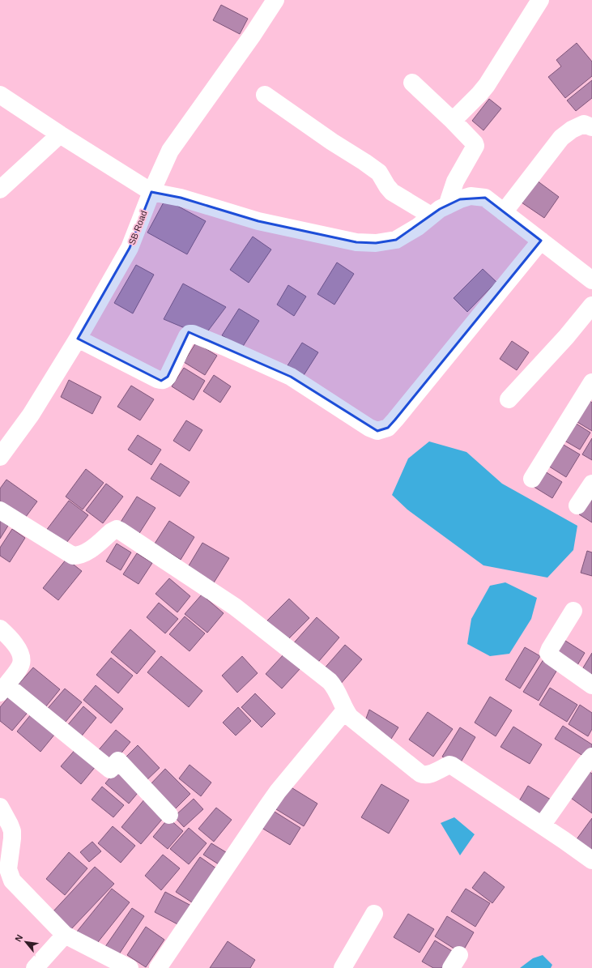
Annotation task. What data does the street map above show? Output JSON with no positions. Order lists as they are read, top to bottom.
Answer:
{
  "streets": {
    "street": ["SB Road"]
  },
  "north": "top left"
}
